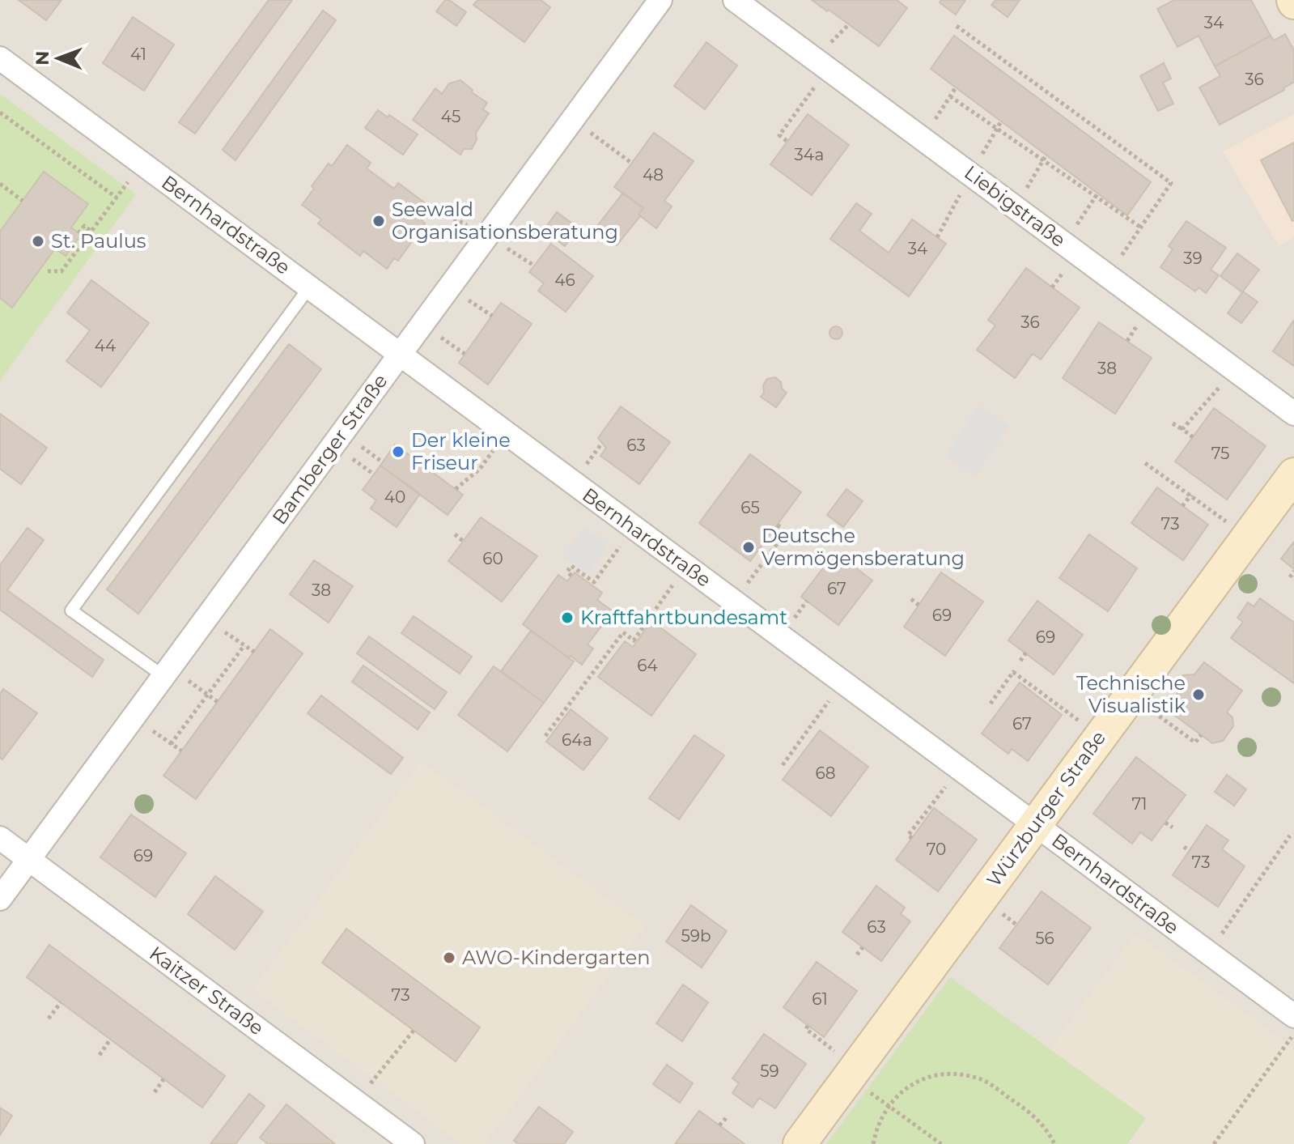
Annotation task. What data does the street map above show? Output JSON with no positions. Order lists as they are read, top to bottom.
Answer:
{
  "streets": {
    "street": [
      "Liebigstraße",
      "Bernhardstraße",
      "Bamberger Straße",
      "Würzburger Straße",
      "Kaitzer Straße"
    ]
  },
  "crossings": [
    ["Bernhardstraße", "Bamberger Straße"],
    ["Bernhardstraße", "Würzburger Straße"],
    ["Bamberger Straße", "Kaitzer Straße"]
  ],
  "places": [
    "Seewald Organisationsberatung",
    "St. Paulus",
    "Der kleine Friseur",
    "Deutsche Vermögensberatung",
    "Kraftfahrtbundesamt",
    "Technische Visualistik",
    "AWO-Kindergarten"
  ],
  "house_numbers": [
    "34",
    "41",
    "36",
    "45",
    "34a",
    "48",
    "34",
    "39",
    "46",
    "36",
    "44",
    "38",
    "63",
    "75",
    "40",
    "65",
    "73",
    "60",
    "67",
    "38",
    "69",
    "69",
    "64",
    "67",
    "64a",
    "68",
    "71",
    "70",
    "69",
    "73",
    "63",
    "59b",
    "56",
    "73",
    "61",
    "59"
  ],
  "north": "left"
}
